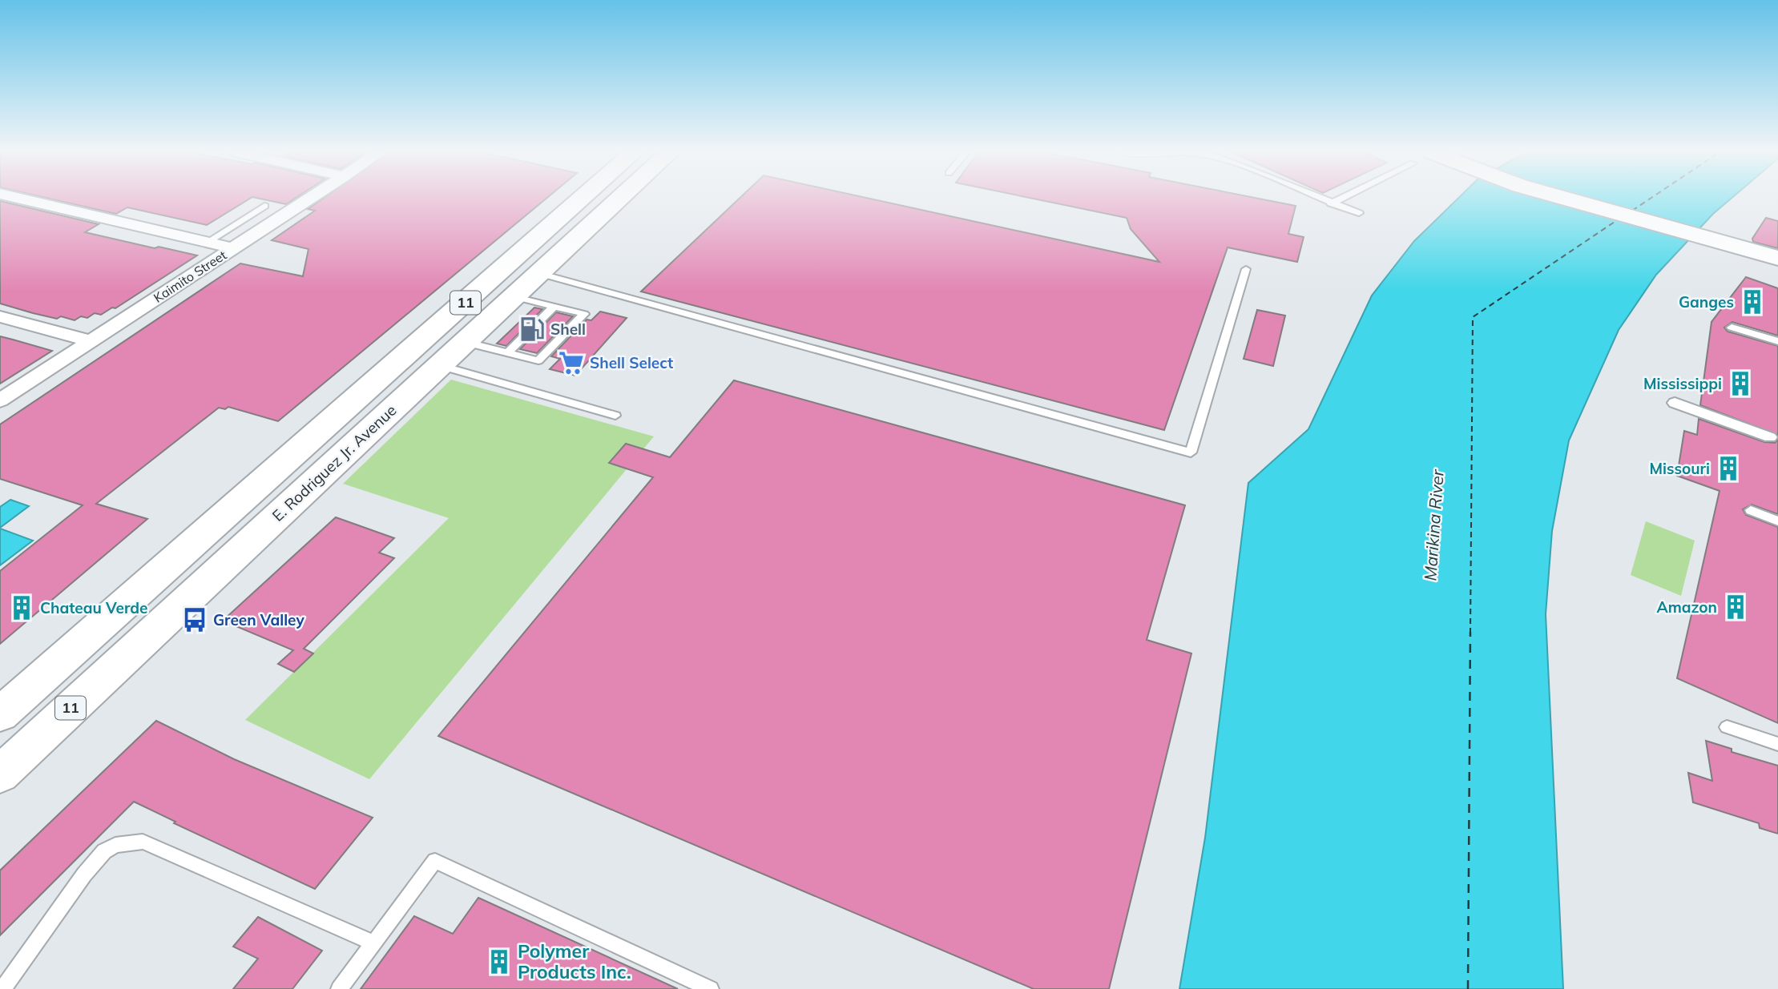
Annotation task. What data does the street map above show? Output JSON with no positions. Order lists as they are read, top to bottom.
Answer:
{
  "streets": {
    "main road": ["11", "E. Rodriguez Jr. Avenue"],
    "street": ["Kaimito Street"]
  },
  "water": ["Marikina River"],
  "places": {
    "building": [
      "Ganges",
      "Mississippi",
      "Missouri",
      "Amazon",
      "Chateau Verde",
      "Polymer Products Inc."
    ],
    "fuel station": ["Shell"],
    "supermarket": ["Shell Select"],
    "bus stop": ["Green Valley"]
  }
}
